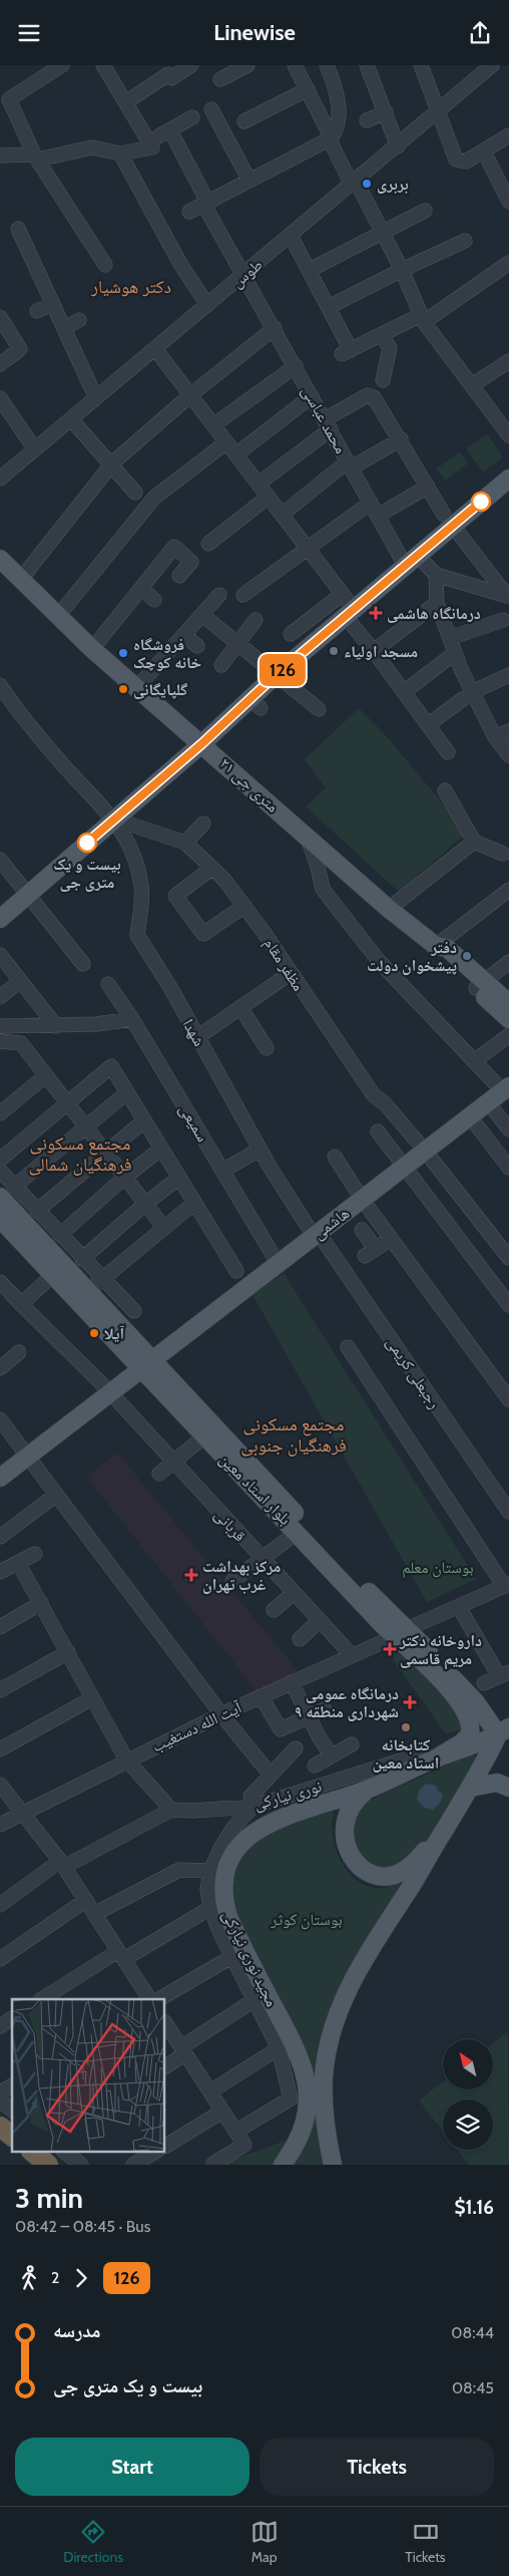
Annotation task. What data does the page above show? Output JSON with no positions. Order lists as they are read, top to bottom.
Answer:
{
  "streets": {
    "main road": [
      "۲۱ متری جی",
      "هاشمی",
      "بلوار استاد معین",
      "مجید نوری نیارکی"
    ],
    "street": [
      "طوس",
      "محمد عباسی",
      "مظفر مقام",
      "شهدا",
      "سمیعی",
      "رجبعلی کریمی",
      "قربانی",
      "آیت الله دستغیب",
      "نوری نیارکی"
    ]
  },
  "crossings": [
    ["طوس", "محمد عباسی"],
    ["مظفر مقام", "شهدا"],
    ["مظفر مقام", "هاشمی"],
    ["شهدا", "هاشمی"],
    ["شهدا", "رجبعلی کریمی"],
    ["سمیعی", "هاشمی"],
    ["هاشمی", "رجبعلی کریمی"],
    ["هاشمی", "بلوار استاد معین"],
    ["هاشمی", "قربانی"],
    ["بلوار استاد معین", "آیت الله دستغیب"],
    ["بلوار استاد معین", "نوری نیارکی"],
    ["بلوار استاد معین", "مجید نوری نیارکی"],
    ["قربانی", "آیت الله دستغیب"],
    ["نوری نیارکی", "مجید نوری نیارکی"]
  ],
  "districts": ["دکتر هوشیار", "مجتمع مسکونی فرهنگیان شمالی", "مجتمع مسکونی فرهنگیان جنوبی"],
  "parks": ["بوستان معلم", "بوستان کوثر"],
  "places": {
    "other": [
      "بربری",
      "مسجد اولیاء",
      "فروشگاه خانه کوچک",
      "گلپایگانی",
      "بیست و یک متری جی",
      "دفتر پیشخوان دولت",
      "آیلا",
      "کتابخانه استاد معین"
    ],
    "health": [
      "درمانگاه هاشمی",
      "مرکز بهداشت غرب تهران",
      "داروخانه دکتر مریم قاسمی",
      "درمانگاه عمومی شهرداری منطقه ۹"
    ]
  },
  "lines": ["bus line 126"],
  "north": "top left",
  "page": {
    "header": "Linewise",
    "on_map": "126",
    "heading": ["3 min", "08:42 – 08:45 · Bus", "$1.16"],
    "legs": ["2", "126"],
    "list": [
      {
        "name": "مدرسه",
        "value": "08:44"
      },
      {
        "name": "بیست و یک متری جی",
        "value": "08:45"
      }
    ],
    "buttons": ["Start", "Tickets"],
    "tabs": ["Directions", "Map", "Tickets"]
  }
}
